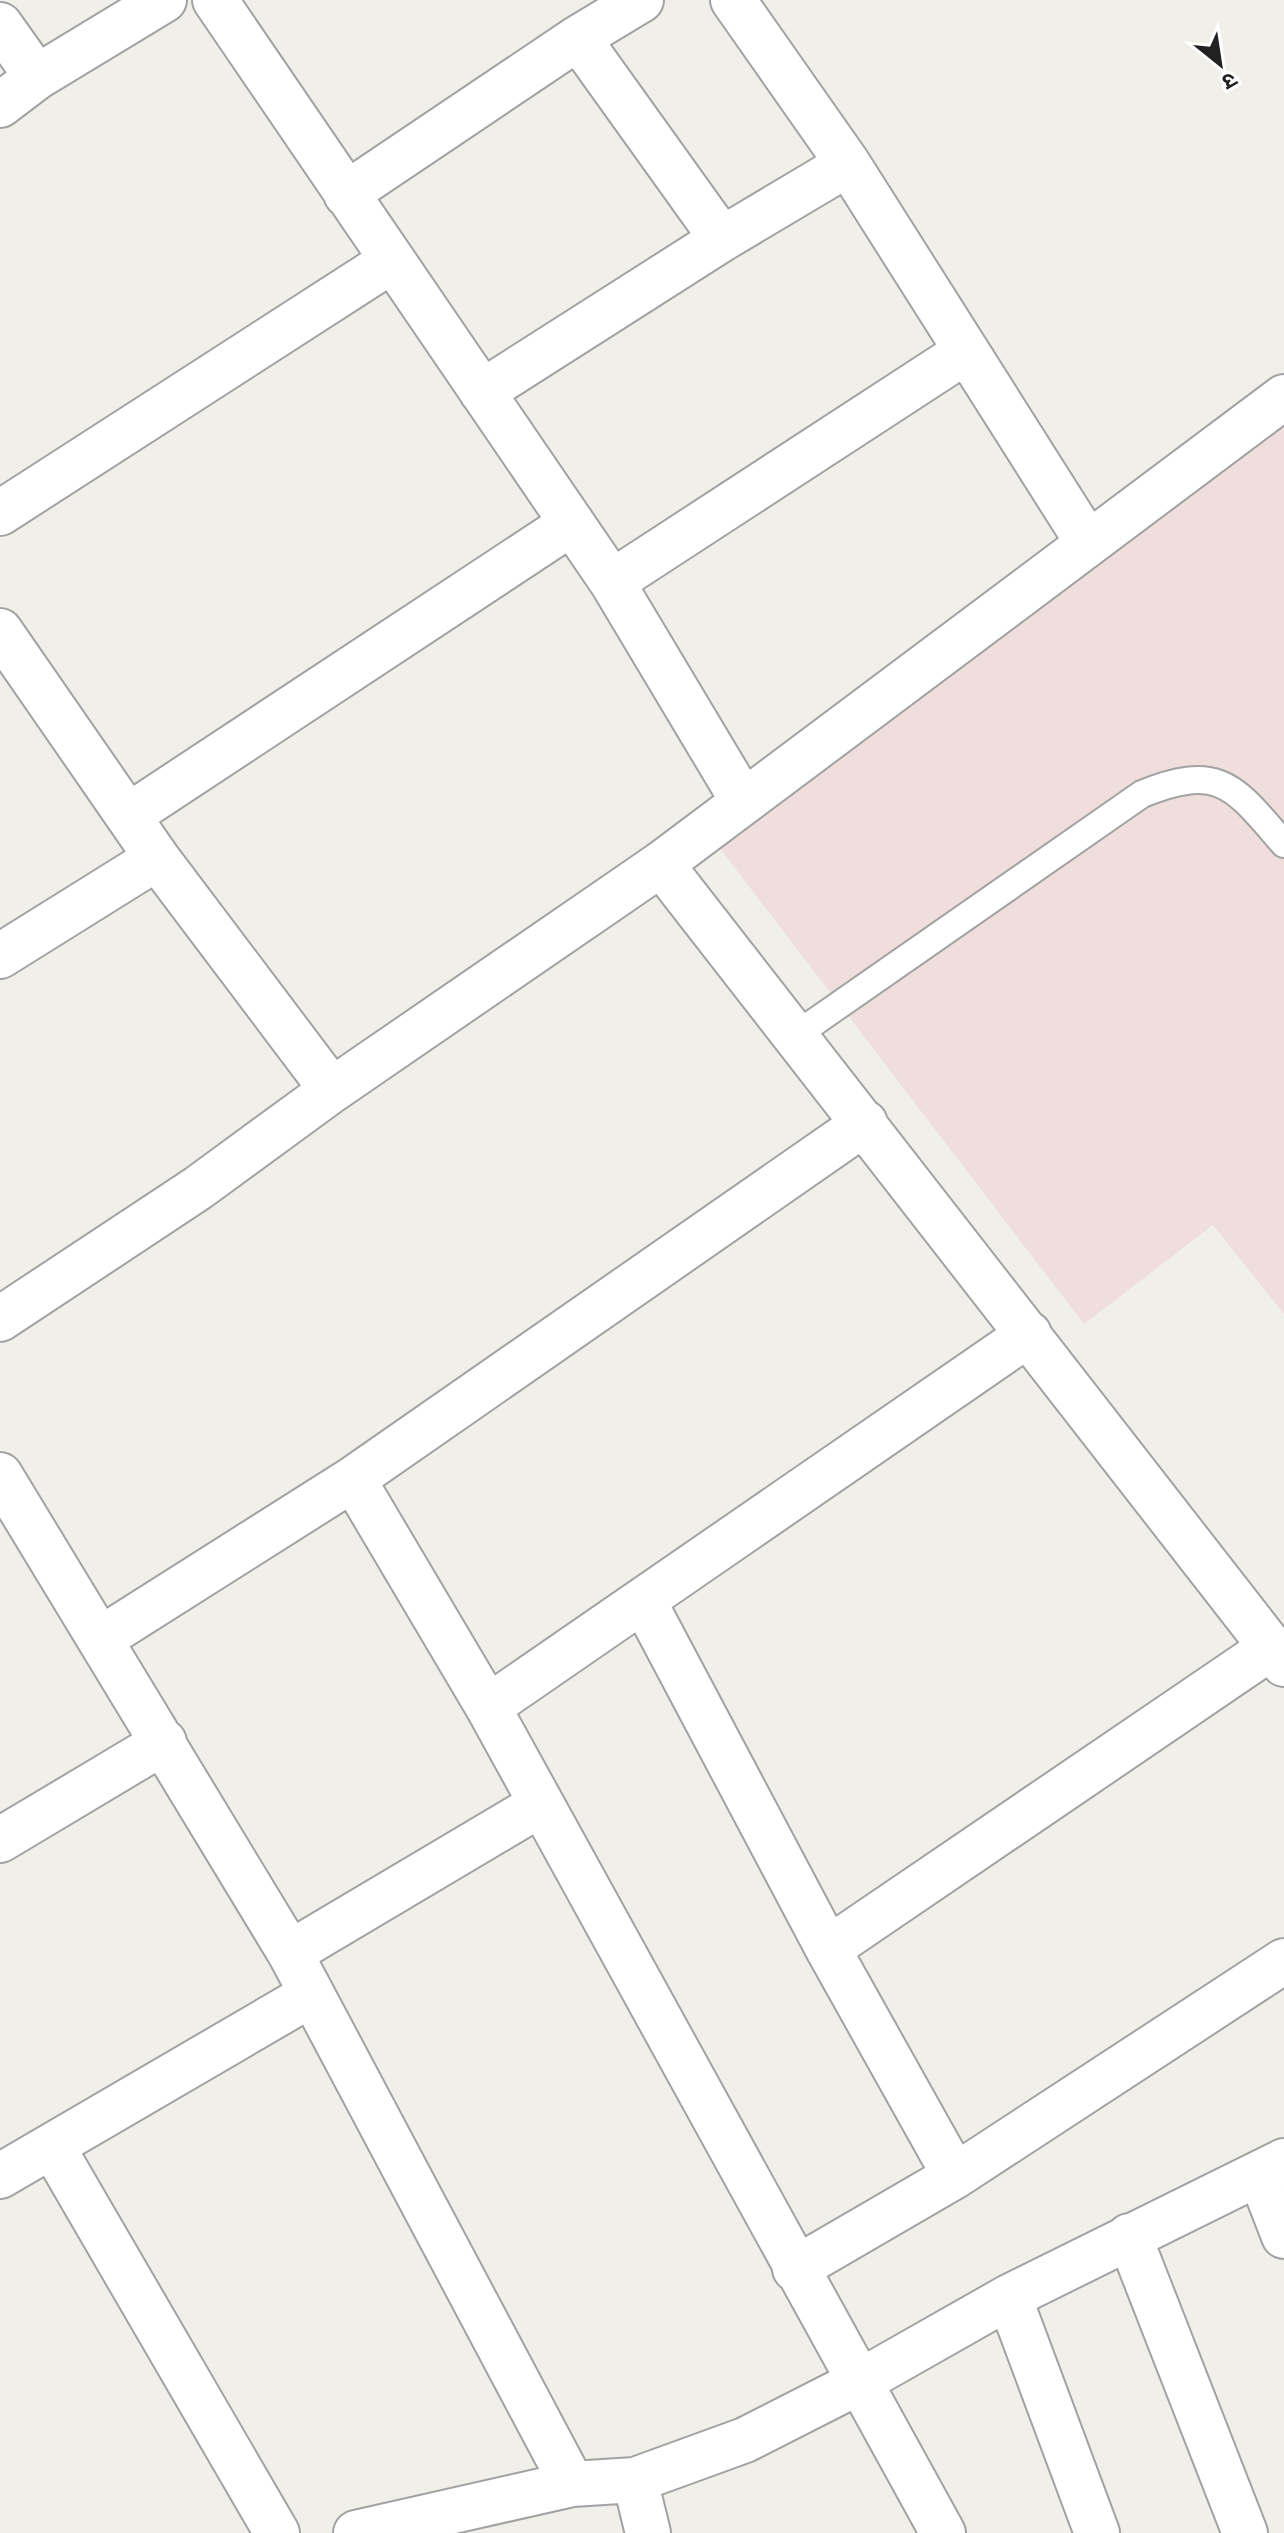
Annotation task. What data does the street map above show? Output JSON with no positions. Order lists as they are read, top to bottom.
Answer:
{
  "north": "bottom right"
}
